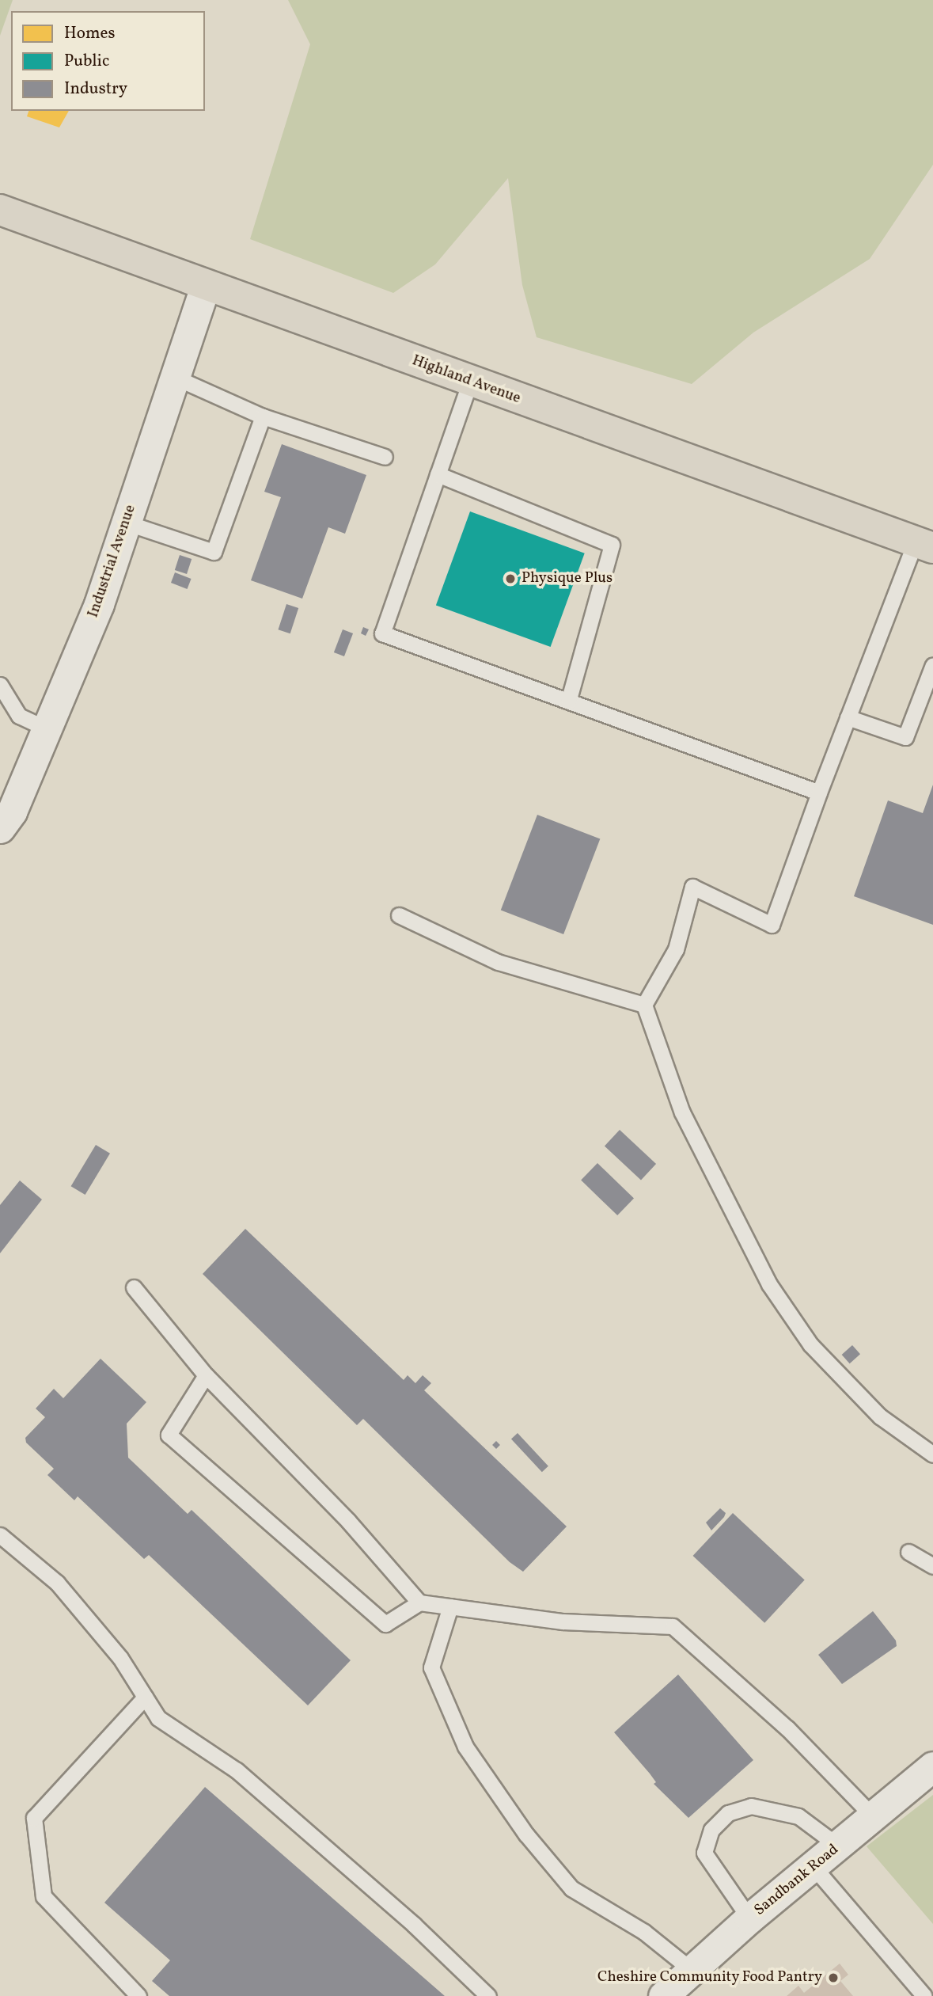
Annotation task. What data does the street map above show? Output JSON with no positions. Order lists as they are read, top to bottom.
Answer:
{
  "streets": {
    "highway": ["Highland Avenue"],
    "street": ["Industrial Avenue", "Sandbank Road"]
  },
  "crossings": [
    ["Highland Avenue", "Industrial Avenue"]
  ],
  "places": ["Physique Plus", "Cheshire Community Food Pantry"],
  "legend": ["Homes", "Public", "Industry"]
}
